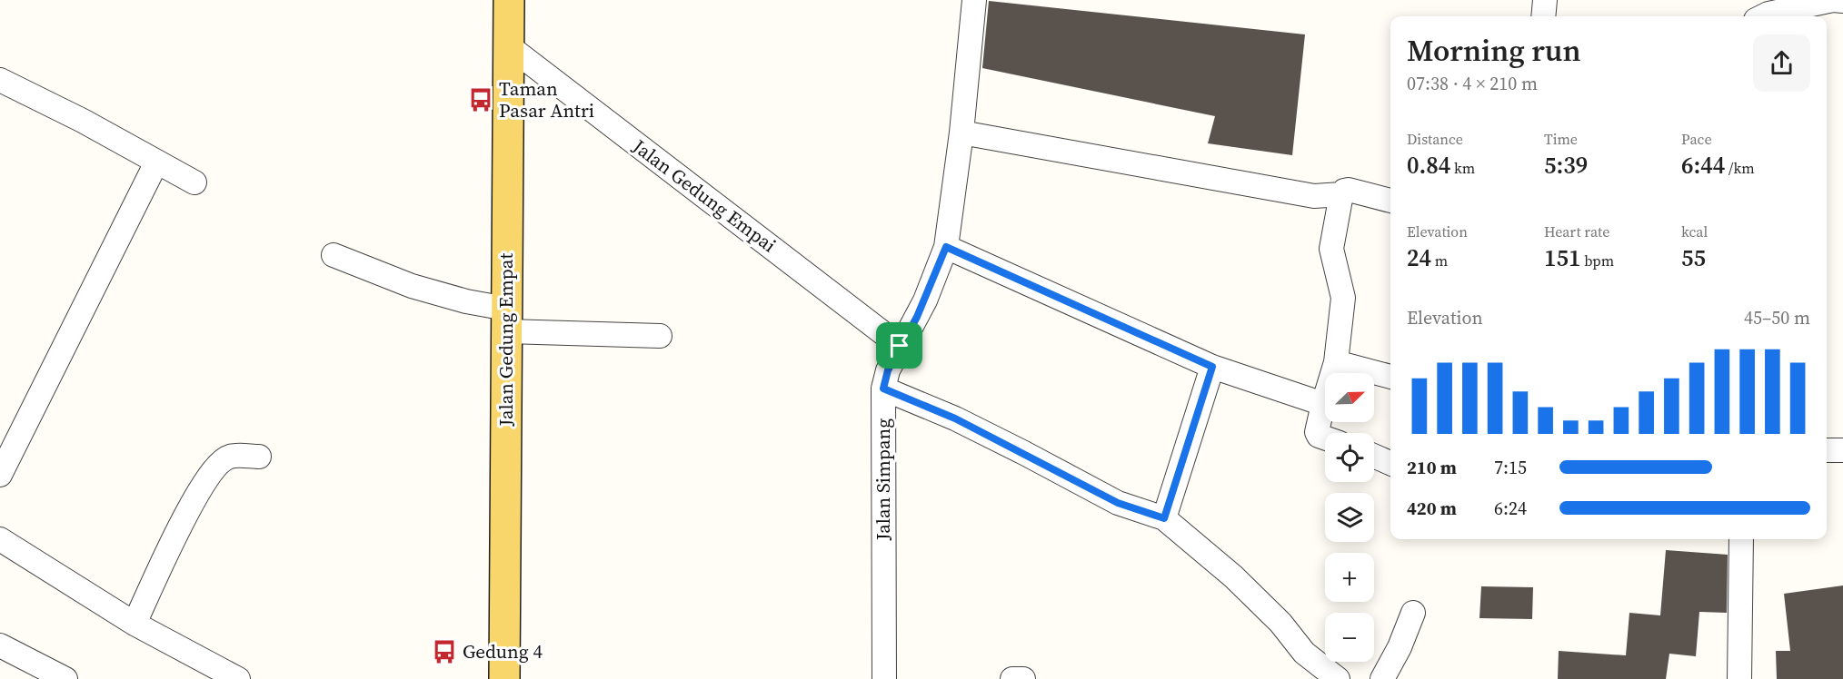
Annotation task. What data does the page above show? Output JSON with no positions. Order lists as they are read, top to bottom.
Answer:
{
  "streets": {
    "main road": ["Jalan Gedung Empat"],
    "street": ["Jalan Gedung Empai", "Jalan Simpang"]
  },
  "crossings": [
    ["Jalan Gedung Empai", "Jalan Gedung Empat"],
    ["Jalan Gedung Empai", "Jalan Simpang"]
  ],
  "places": {
    "bus stop": ["Taman Pasar Antri", "Gedung 4"]
  },
  "north": "top right",
  "page": {
    "heading": ["Morning run", "07:38 · 4 × 210 m"],
    "stats": [
      ["Distance", "0.84 km"],
      ["Time", "5:39"],
      ["Pace", "6:44 /km"],
      ["Elevation", "24 m"],
      ["Heart rate", "151 bpm"],
      ["kcal", "55"]
    ],
    "chart": ["Elevation", "45–50 m"],
    "map_buttons": ["+", "−"],
    "list": [
      {
        "name": "210 m",
        "note": "7:15"
      },
      {
        "name": "420 m",
        "note": "6:24"
      }
    ]
  }
}
